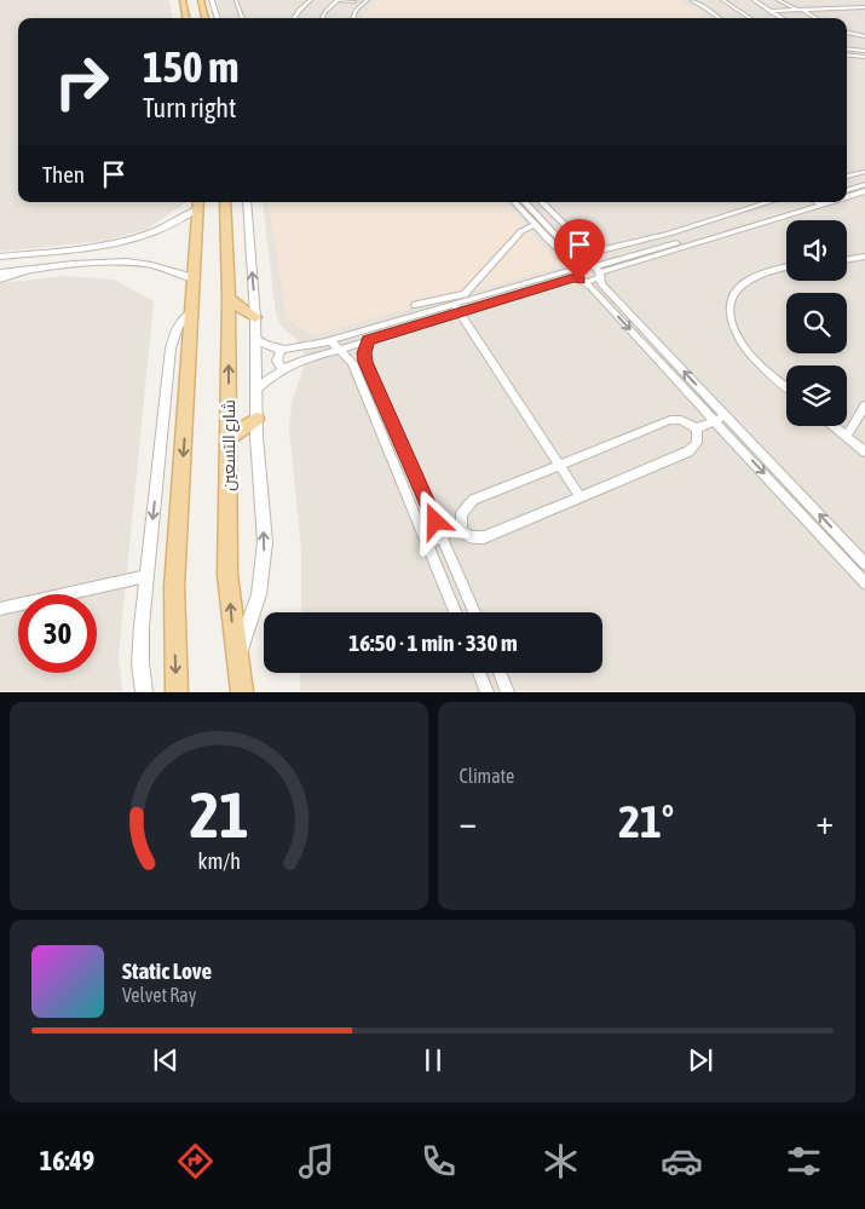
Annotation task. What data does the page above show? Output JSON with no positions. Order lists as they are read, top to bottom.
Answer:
{
  "streets": {
    "main road": ["شارع التسعين"]
  },
  "page": {
    "turn": ["150 m", "Turn right"],
    "then": "Then",
    "limit": "30",
    "trip": "16:50 · 1 min · 330 m",
    "tile": "Climate",
    "heat": ["−", "21°", "+"],
    "song": ["Static Love", "Velvet Ray"],
    "tabs": "16:49",
    "gauge": ["21", "km/h"]
  }
}
